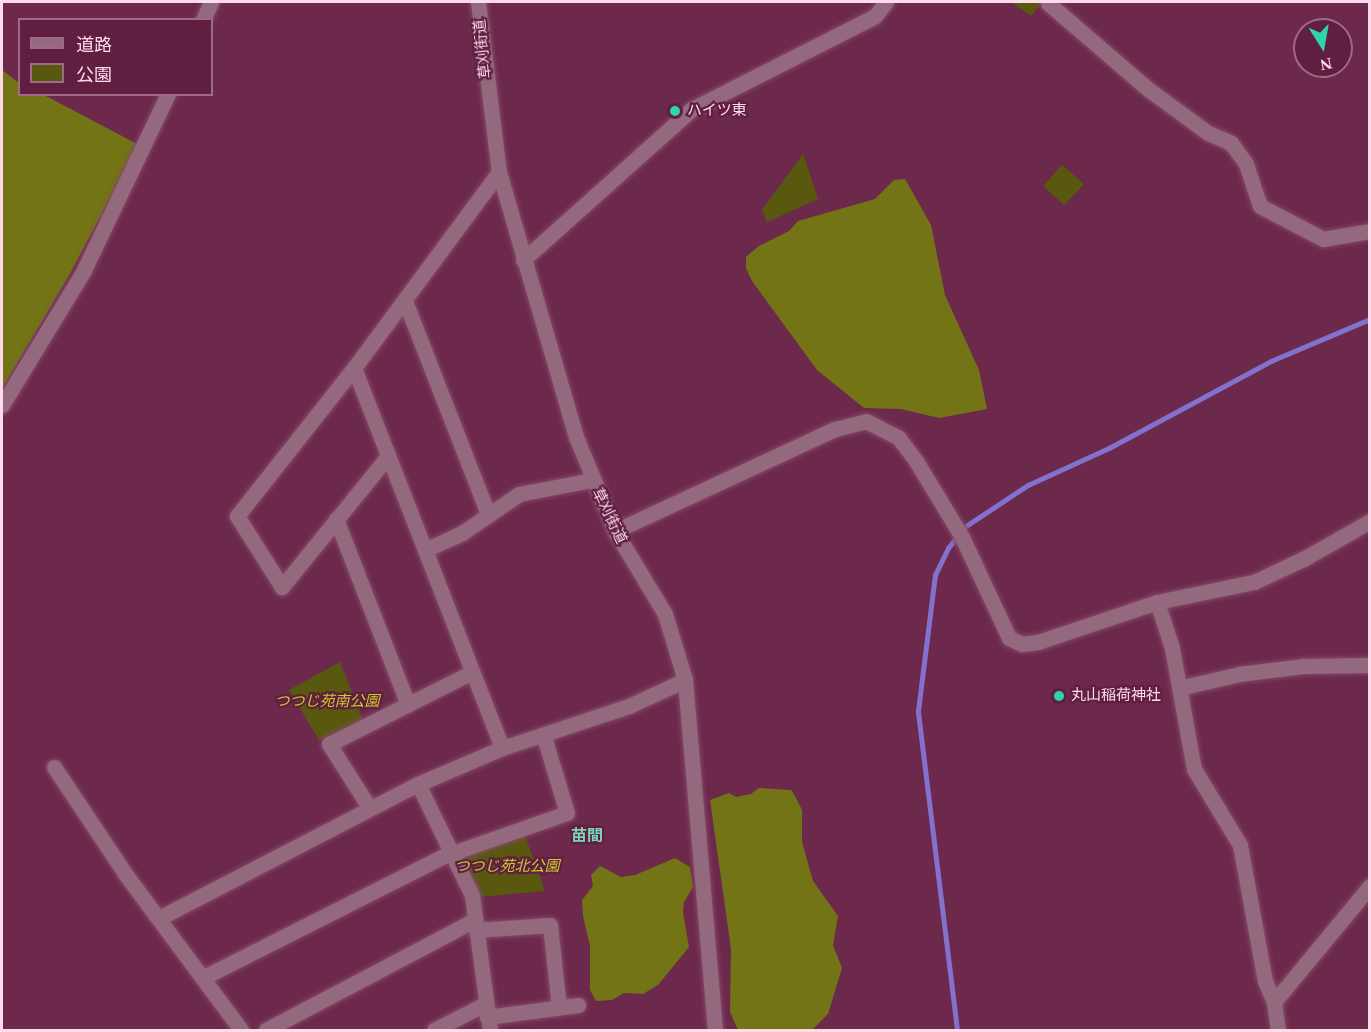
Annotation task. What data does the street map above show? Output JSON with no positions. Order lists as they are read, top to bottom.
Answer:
{
  "streets": {
    "street": ["草刈街道"]
  },
  "districts": ["苗間"],
  "parks": ["つつじ苑南公園", "つつじ苑北公園"],
  "places": ["ハイツ東", "丸山稲荷神社"],
  "legend": ["道路", "公園"],
  "north": "bottom"
}
